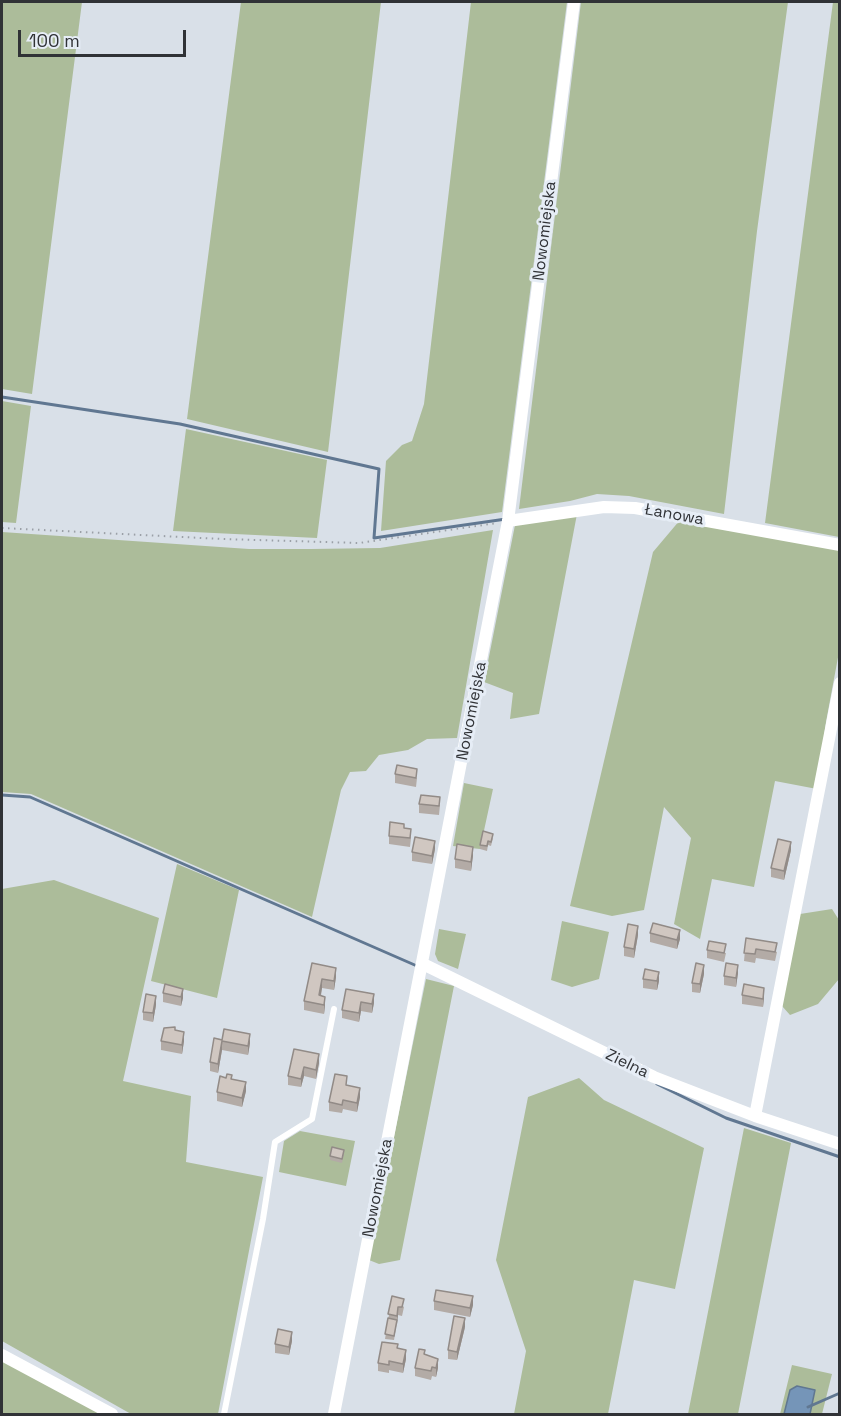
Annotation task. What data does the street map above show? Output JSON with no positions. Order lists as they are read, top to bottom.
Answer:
{
  "streets": {
    "street": ["Nowomiejska", "Łanowa", "Zielna"]
  },
  "crossings": [
    ["Nowomiejska", "Łanowa"],
    ["Nowomiejska", "Zielna"]
  ],
  "scale_bar": "100 m"
}
